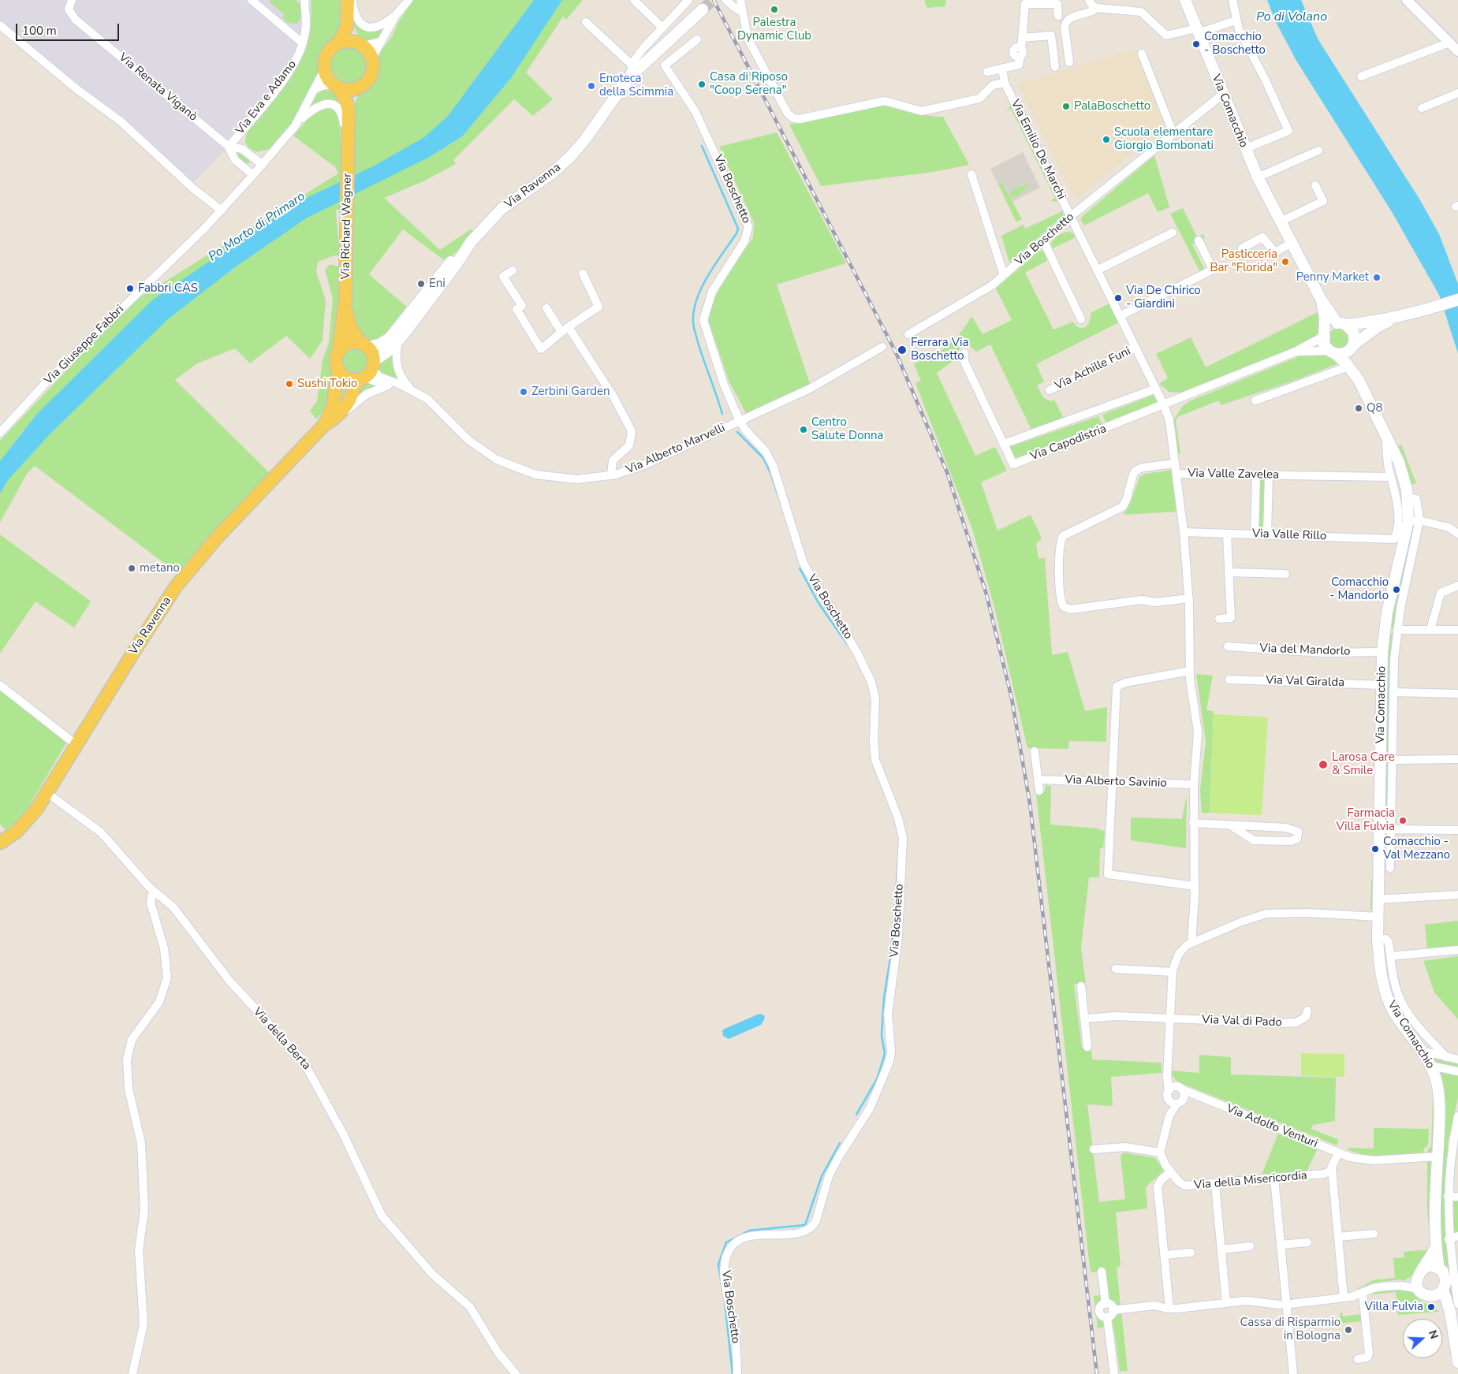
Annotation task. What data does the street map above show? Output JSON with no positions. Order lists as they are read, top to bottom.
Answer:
{
  "streets": {
    "main road": ["Via Comacchio", "Via Ravenna", "Via Richard Wagner"],
    "street": [
      "Via Renata Viganò",
      "Via Eva e Adamo",
      "Via Emilio De Marchi",
      "Via Boschetto",
      "Via Giuseppe Fabbri",
      "Via Achille Funi",
      "Via Capodistria",
      "Via Alberto Marvelli",
      "Via Valle Zavelea",
      "Via Valle Rillo",
      "Via del Mandorlo",
      "Via Val Giralda",
      "Via Alberto Savinio",
      "Via Val di Pado",
      "Via della Berta",
      "Via Adolfo Venturi",
      "Via della Misericordia"
    ]
  },
  "crossings": [
    ["Via Renata Viganò", "Via Eva e Adamo"],
    ["Via Renata Viganò", "Via Giuseppe Fabbri"],
    ["Via Comacchio", "Via Boschetto"],
    ["Via Comacchio", "Via Capodistria"],
    ["Via Comacchio", "Via del Mandorlo"],
    ["Via Comacchio", "Via Val Giralda"],
    ["Via Emilio De Marchi", "Via Boschetto"],
    ["Via Emilio De Marchi", "Via Achille Funi"],
    ["Via Emilio De Marchi", "Via Capodistria"],
    ["Via Emilio De Marchi", "Via Valle Zavelea"],
    ["Via Ravenna", "Via Richard Wagner"],
    ["Via Ravenna", "Via Alberto Marvelli"],
    ["Via Ravenna", "Via della Berta"],
    ["Via Boschetto", "Via Alberto Marvelli"],
    ["Via Richard Wagner", "Via Giuseppe Fabbri"],
    ["Via Richard Wagner", "Via Alberto Marvelli"],
    ["Via Valle Zavelea", "Via Valle Rillo"],
    ["Via Valle Zavelea", "Via Alberto Savinio"]
  ],
  "water": ["Po di Volano", "Po Morto di Primaro"],
  "places": [
    "Palestra Dynamic Club",
    "Comacchio - Boschetto",
    "Casa di Riposo \"Coop Serena\"",
    "Enoteca della Scimmia",
    "PalaBoschetto",
    "Scuola elementare Giorgio Bombonati",
    "Pasticceria Bar \"Florida\"",
    "Penny Market",
    "Eni",
    "Fabbri CAS",
    "Via De Chirico - Giardini",
    "Ferrara Via Boschetto",
    "Sushi Tokio",
    "Zerbini Garden",
    "Q8",
    "Centro Salute Donna",
    "metano",
    "Comacchio - Mandorlo",
    "Larosa Care & Smile",
    "Farmacia Villa Fulvia",
    "Comacchio - Val Mezzano",
    "Villa Fulvia",
    "Cassa di Risparmio in Bologna"
  ],
  "scale_bar": "100 m",
  "north": "right"
}
